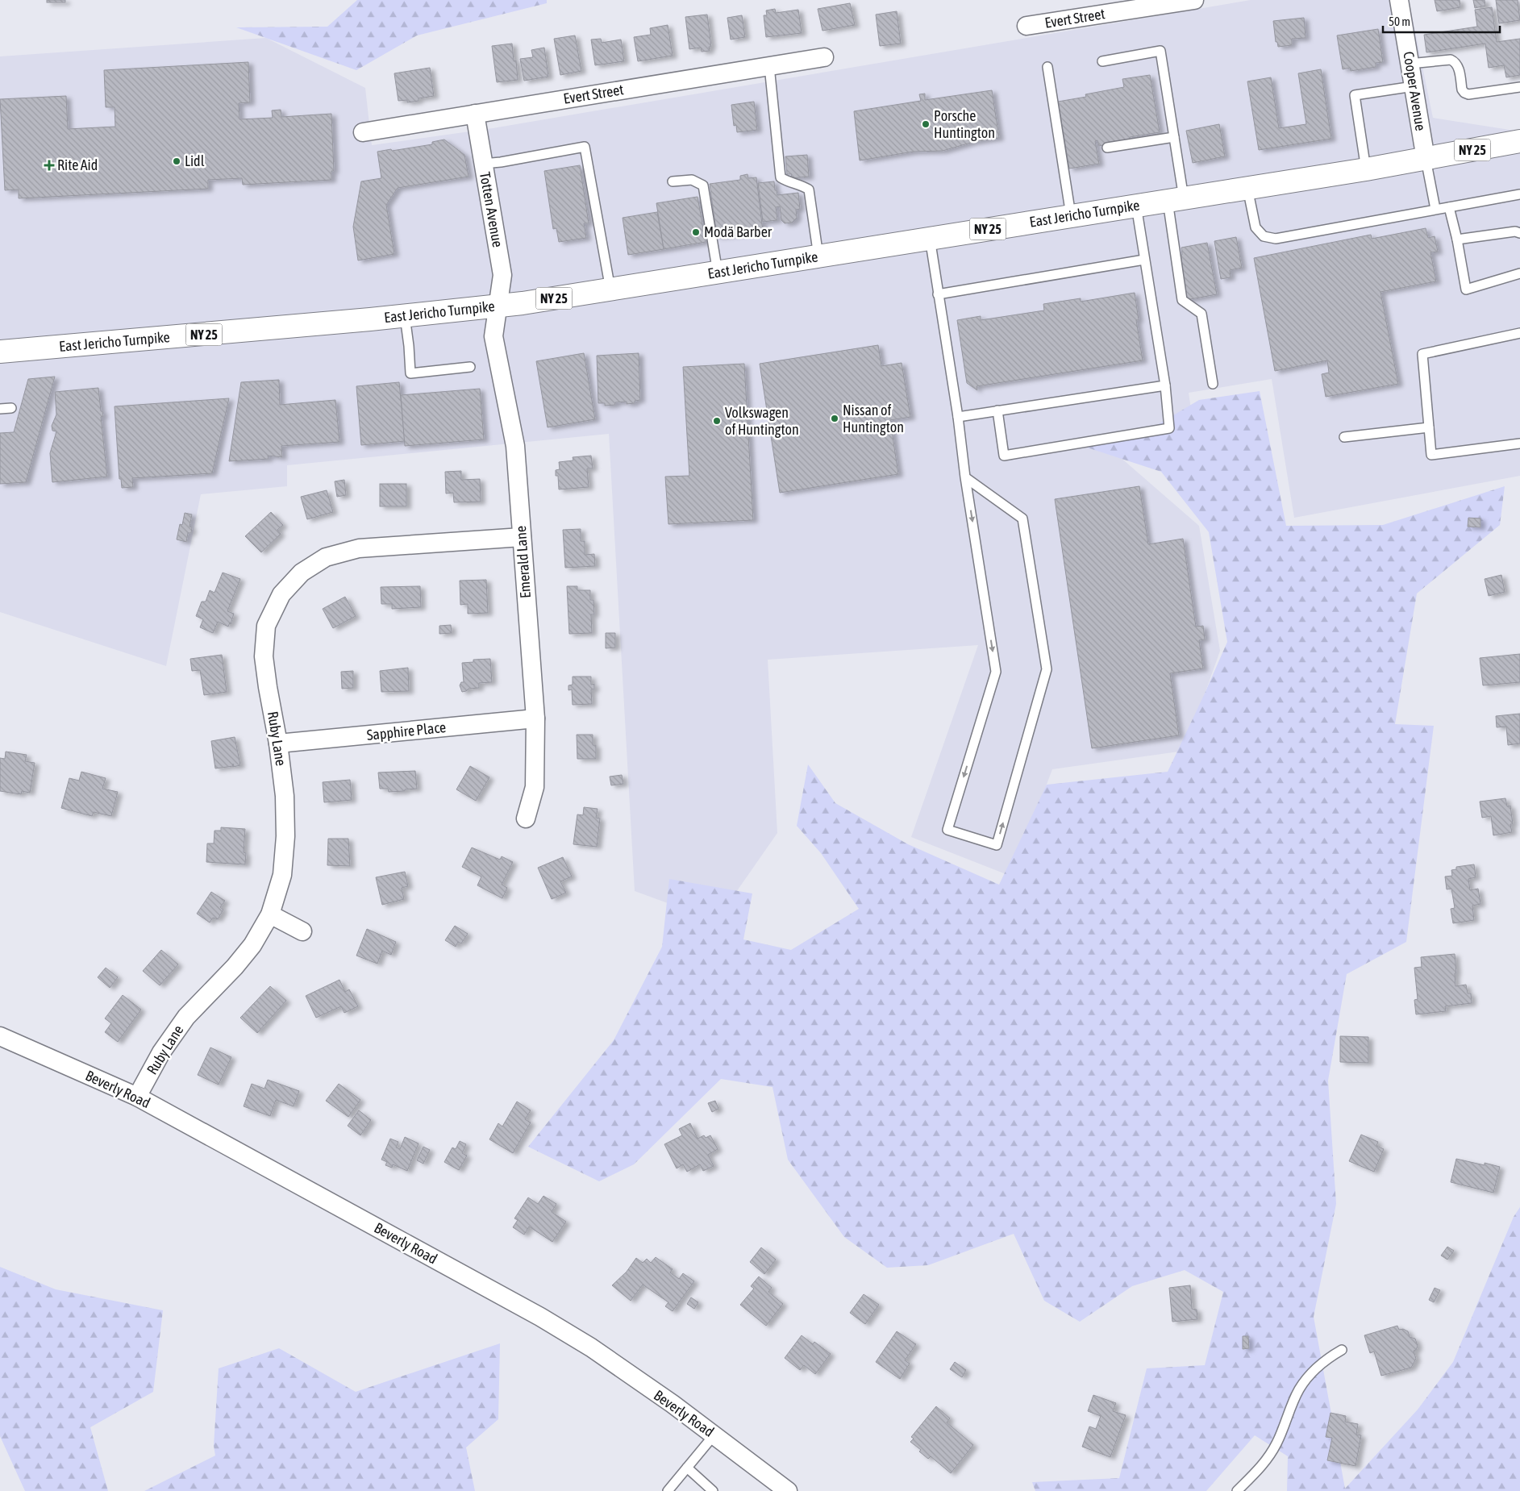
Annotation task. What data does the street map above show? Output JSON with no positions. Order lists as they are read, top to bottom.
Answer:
{
  "streets": {
    "main road": ["NY 25", "East Jericho Turnpike"],
    "street": [
      "Evert Street",
      "Cooper Avenue",
      "Totten Avenue",
      "Emerald Lane",
      "Sapphire Place",
      "Ruby Lane",
      "Beverly Road"
    ]
  },
  "crossings": [
    ["Evert Street", "Totten Avenue"],
    ["Cooper Avenue", "East Jericho Turnpike"],
    ["Totten Avenue", "East Jericho Turnpike"],
    ["Totten Avenue", "Emerald Lane"],
    ["East Jericho Turnpike", "Emerald Lane"],
    ["Emerald Lane", "Sapphire Place"],
    ["Emerald Lane", "Ruby Lane"],
    ["Sapphire Place", "Ruby Lane"],
    ["Ruby Lane", "Beverly Road"]
  ],
  "places": {
    "other": [
      "Porsche Huntington",
      "Lidl",
      "Modä Barber",
      "Nissan of Huntington",
      "Volkswagen of Huntington"
    ],
    "health": ["Rite Aid"]
  },
  "scale_bar": "50 m"
}
